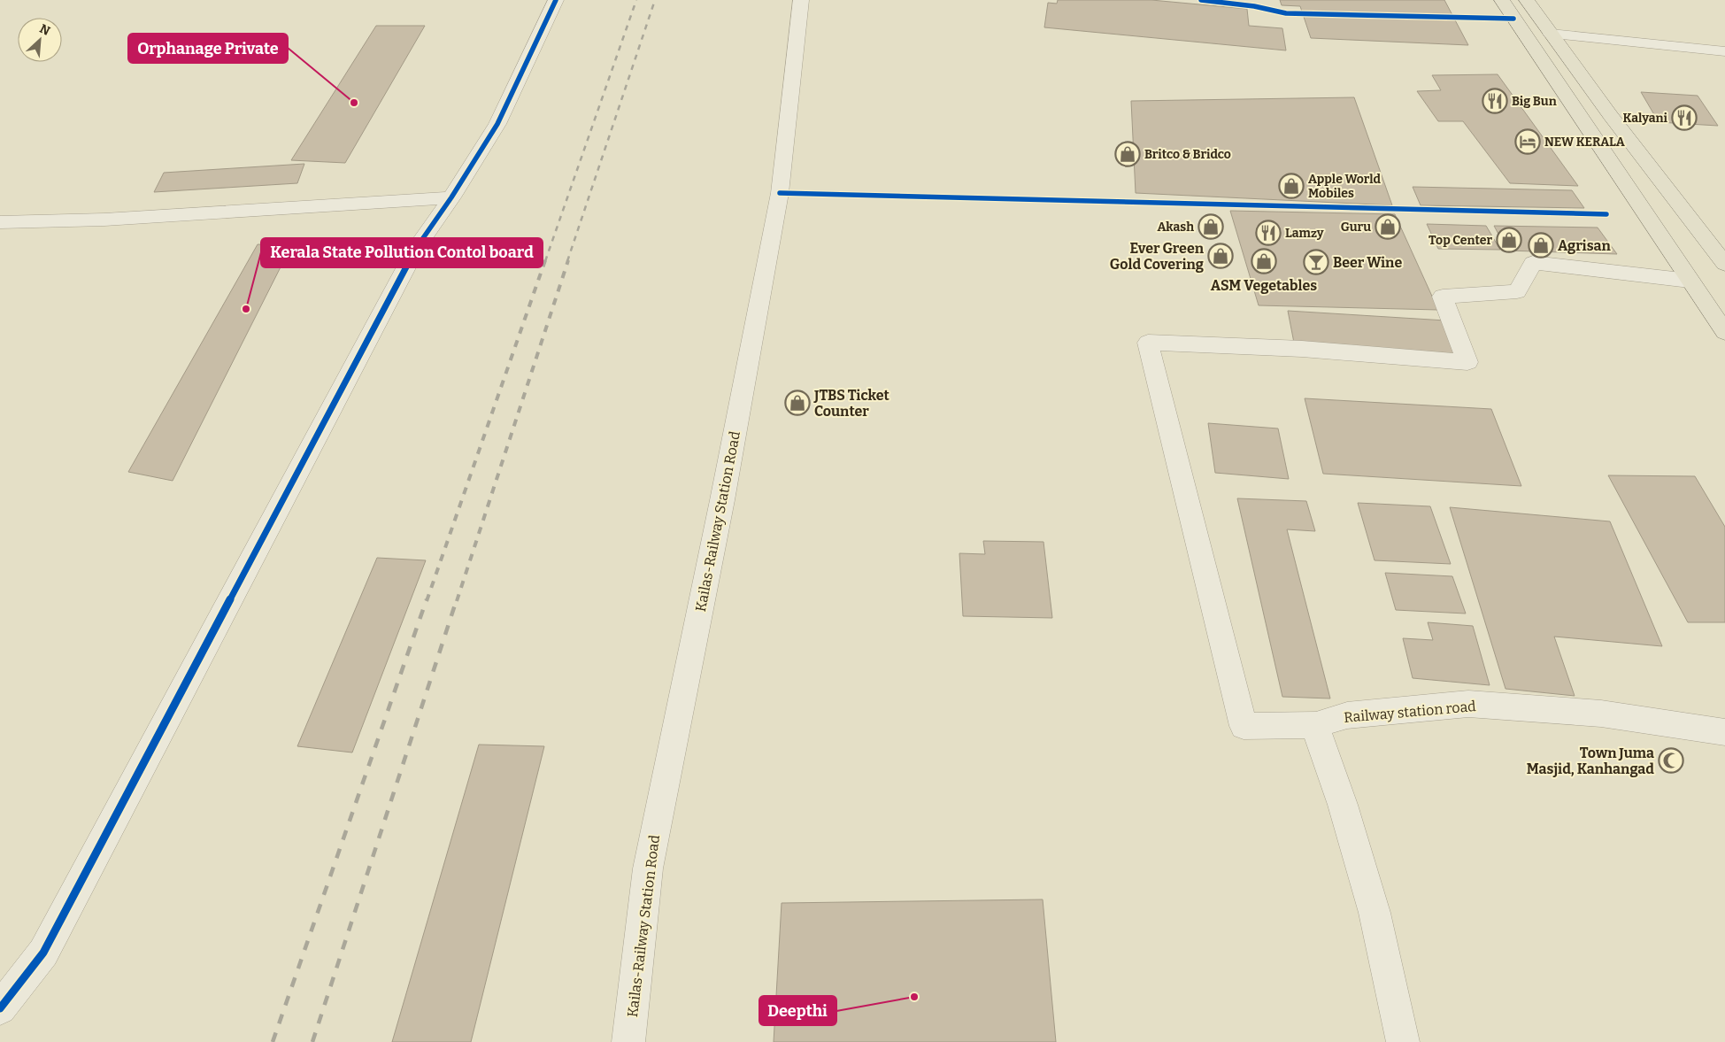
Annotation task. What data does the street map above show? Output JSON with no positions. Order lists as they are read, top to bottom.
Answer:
{
  "streets": {
    "street": ["Kailas-Railway Station Road", "Railway station road"]
  },
  "places": {
    "restaurant": ["Big Bun", "Kalyani", "Lamzy"],
    "other": ["Orphanage Private", "Kerala State Pollution Contol board", "Deepthi"],
    "hotel": ["NEW KERALA"],
    "shop": [
      "Britco & Bridco",
      "Apple World Mobiles",
      "Akash",
      "Guru",
      "Top Center",
      "Agrisan",
      "Ever Green Gold Covering",
      "ASM Vegetables",
      "JTBS Ticket Counter"
    ],
    "bar": ["Beer Wine"],
    "mosque": ["Town Juma Masjid, Kanhangad"]
  },
  "north": "top right"
}
